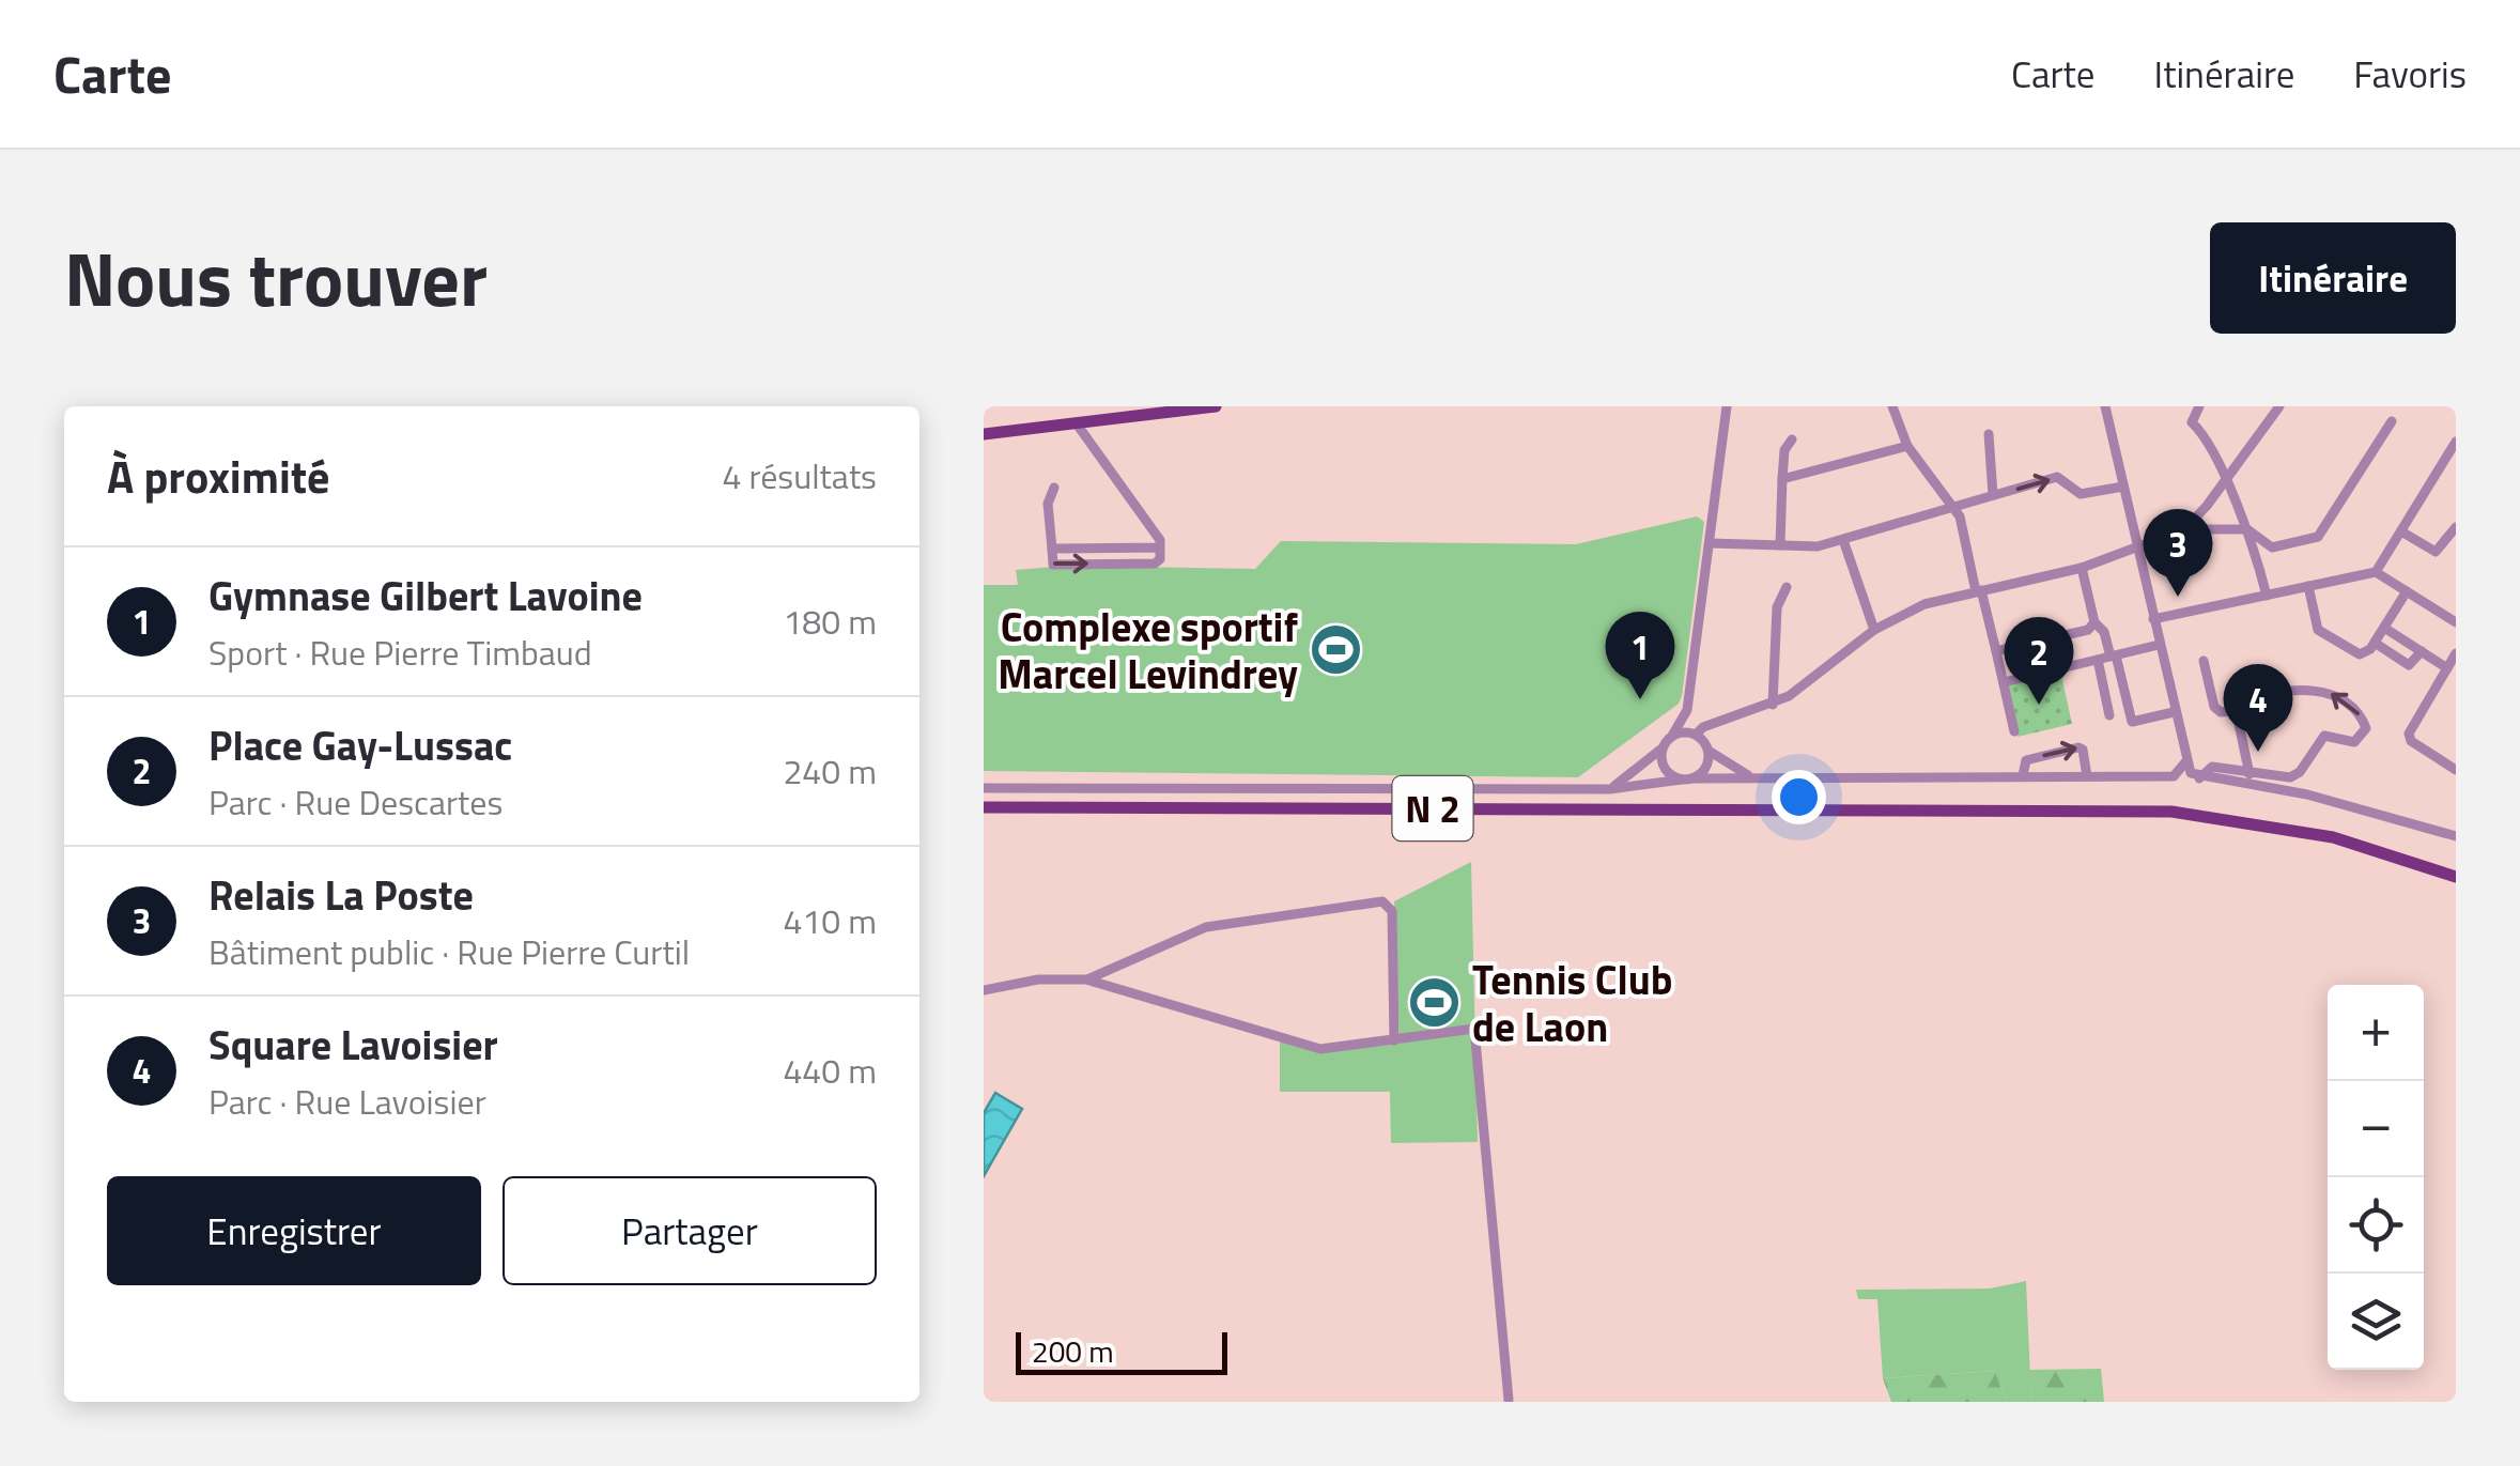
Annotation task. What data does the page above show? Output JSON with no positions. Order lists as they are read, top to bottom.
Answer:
{
  "streets": {
    "main road": ["N 2"]
  },
  "places": {
    "sports": ["Complexe sportif Marcel Levindrey", "Tennis Club de Laon"]
  },
  "scale_bar": "200 m",
  "page": {
    "header": "Carte",
    "nav": ["Carte", "Itinéraire", "Favoris"],
    "title": "Nous trouver",
    "buttons": [
      "Itinéraire",
      ["Enregistrer", "Partager"]
    ],
    "heading": ["À proximité", "4 résultats"],
    "pins": [
      "3",
      "1",
      "2",
      "4"
    ],
    "list": [
      {
        "mark": "1",
        "name": "Gymnase Gilbert Lavoine",
        "note": "Sport · Rue Pierre Timbaud",
        "value": "180 m"
      },
      {
        "mark": "2",
        "name": "Place Gay-Lussac",
        "note": "Parc · Rue Descartes",
        "value": "240 m"
      },
      {
        "mark": "3",
        "name": "Relais La Poste",
        "note": "Bâtiment public · Rue Pierre Curtil",
        "value": "410 m"
      },
      {
        "mark": "4",
        "name": "Square Lavoisier",
        "note": "Parc · Rue Lavoisier",
        "value": "440 m"
      }
    ],
    "map_buttons": ["+", "−"],
    "scale": "200 m"
  }
}
